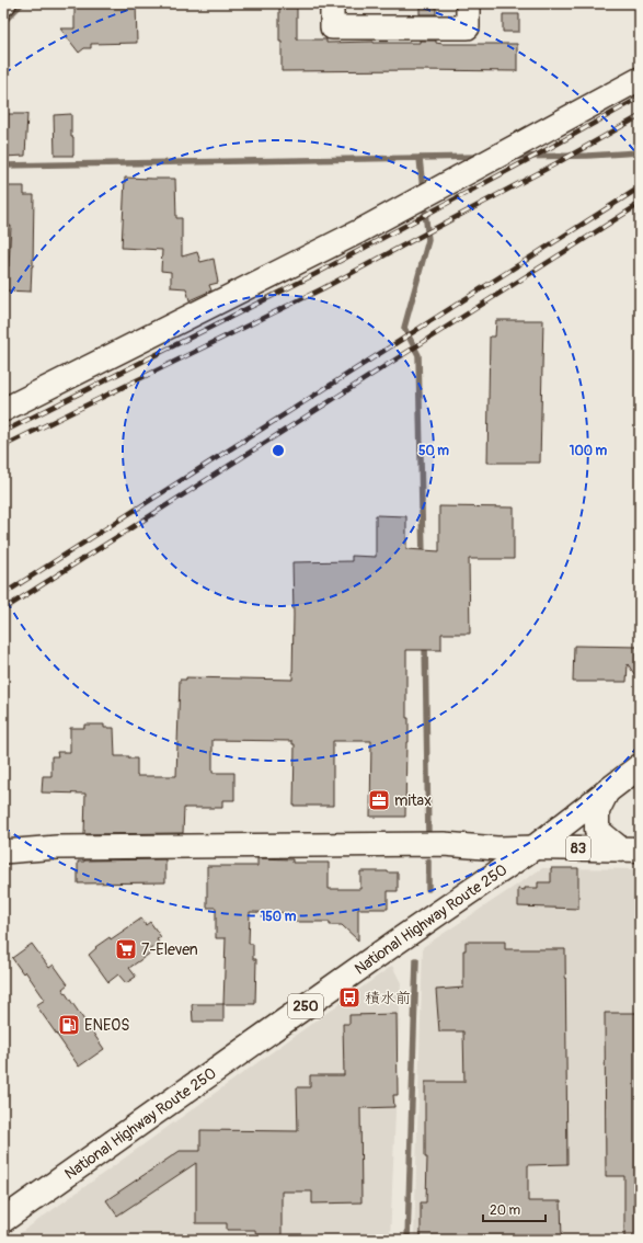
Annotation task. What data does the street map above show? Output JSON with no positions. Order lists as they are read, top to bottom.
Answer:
{
  "streets": {
    "main road": ["83", "National Highway Route 250", "250"]
  },
  "crossings": [
    ["83", "National Highway Route 250"]
  ],
  "places": {
    "office": ["mitax"],
    "supermarket": ["7-Eleven"],
    "bus stop": ["積水前"],
    "fuel station": ["ENEOS"]
  },
  "scale_bar": "20 m",
  "rings": ["50 m", "100 m", "150 m"]
}
